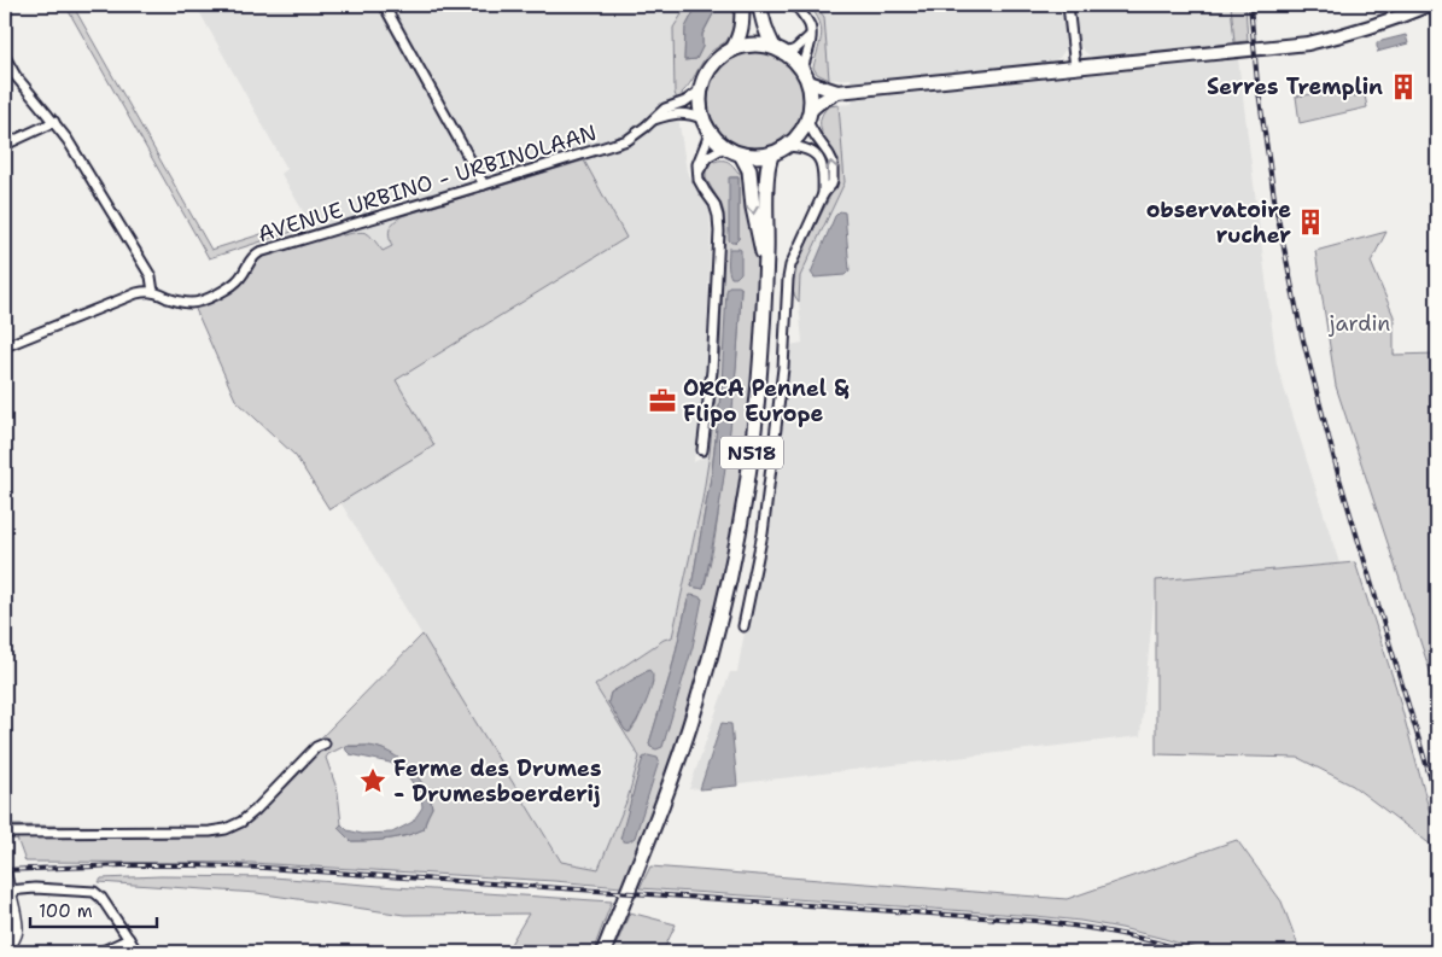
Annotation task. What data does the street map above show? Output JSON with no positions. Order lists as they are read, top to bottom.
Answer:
{
  "streets": {
    "highway": ["N518"],
    "street": ["AVENUE URBINO - URBINOLAAN"]
  },
  "crossings": [
    ["AVENUE URBINO - URBINOLAAN", "N518"]
  ],
  "parks": ["jardin"],
  "places": {
    "building": ["Serres Tremplin", "observatoire rucher"],
    "office": ["ORCA Pennel & Flipo Europe"],
    "place": ["Ferme des Drumes - Drumesboerderij"]
  },
  "scale_bar": "100 m"
}
